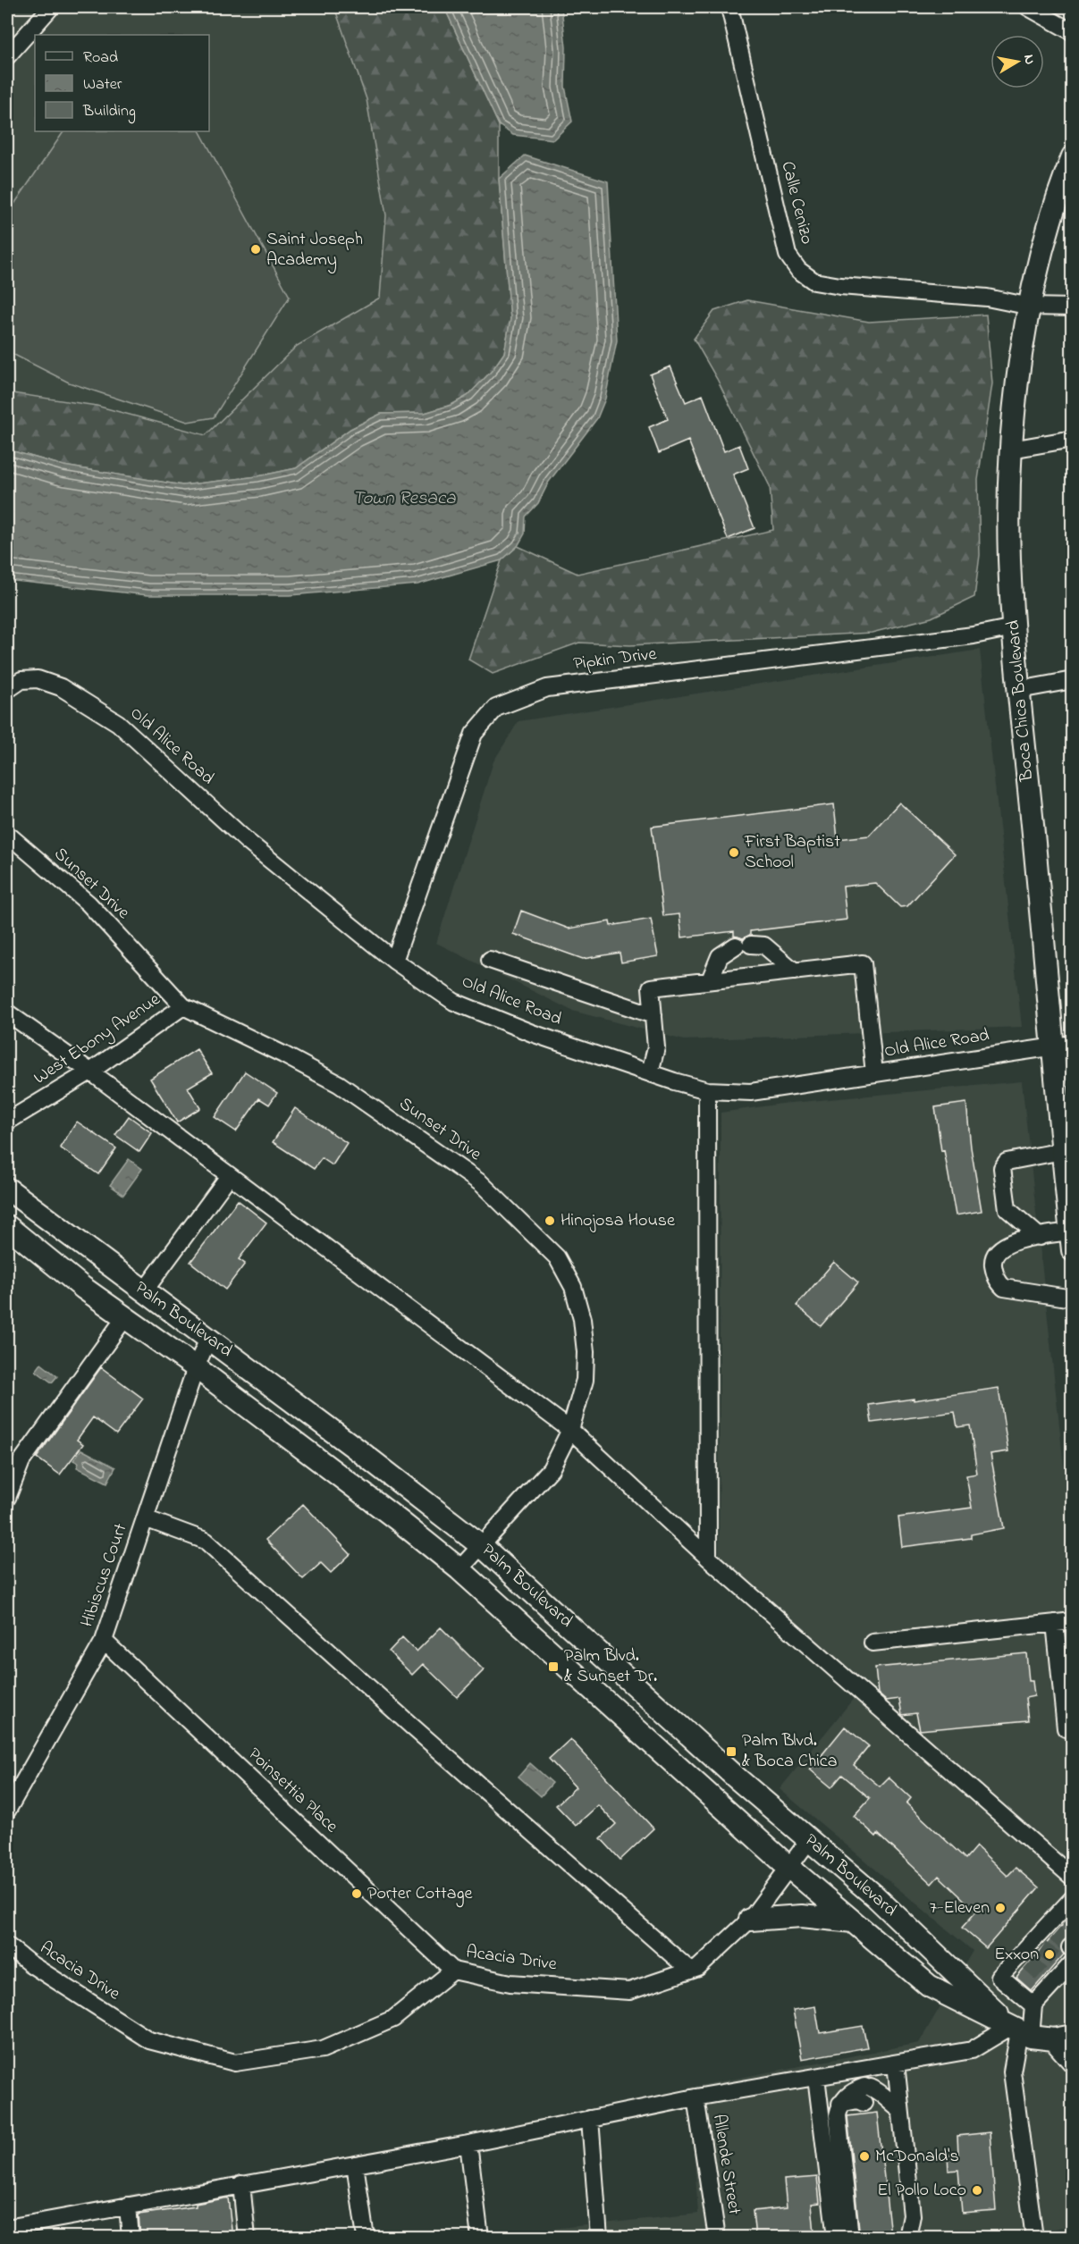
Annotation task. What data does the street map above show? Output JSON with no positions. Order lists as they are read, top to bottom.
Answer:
{
  "streets": {
    "main road": ["Boca Chica Boulevard", "Palm Boulevard"],
    "street": [
      "Calle Cenizo",
      "Pipkin Drive",
      "Old Alice Road",
      "Sunset Drive",
      "West Ebony Avenue",
      "Hibiscus Court",
      "Poinsettia Place",
      "Acacia Drive",
      "Allende Street"
    ]
  },
  "crossings": [
    ["Calle Cenizo", "Boca Chica Boulevard"],
    ["Pipkin Drive", "Boca Chica Boulevard"],
    ["Pipkin Drive", "Old Alice Road"],
    ["Boca Chica Boulevard", "Old Alice Road"],
    ["Sunset Drive", "West Ebony Avenue"],
    ["Sunset Drive", "Palm Boulevard"],
    ["Palm Boulevard", "Hibiscus Court"],
    ["Palm Boulevard", "Acacia Drive"],
    ["Hibiscus Court", "Poinsettia Place"],
    ["Poinsettia Place", "Acacia Drive"]
  ],
  "water": ["Town Resaca"],
  "places": {
    "other": [
      "Saint Joseph Academy",
      "First Baptist School",
      "Hinojosa House",
      "Porter Cottage",
      "7-Eleven",
      "Exxon",
      "McDonald's",
      "El Pollo Loco"
    ],
    "transit": ["Palm Blvd. & Sunset Dr.", "Palm Blvd. & Boca Chica"]
  },
  "legend": ["Road", "Water", "Building"],
  "north": "right"
}
